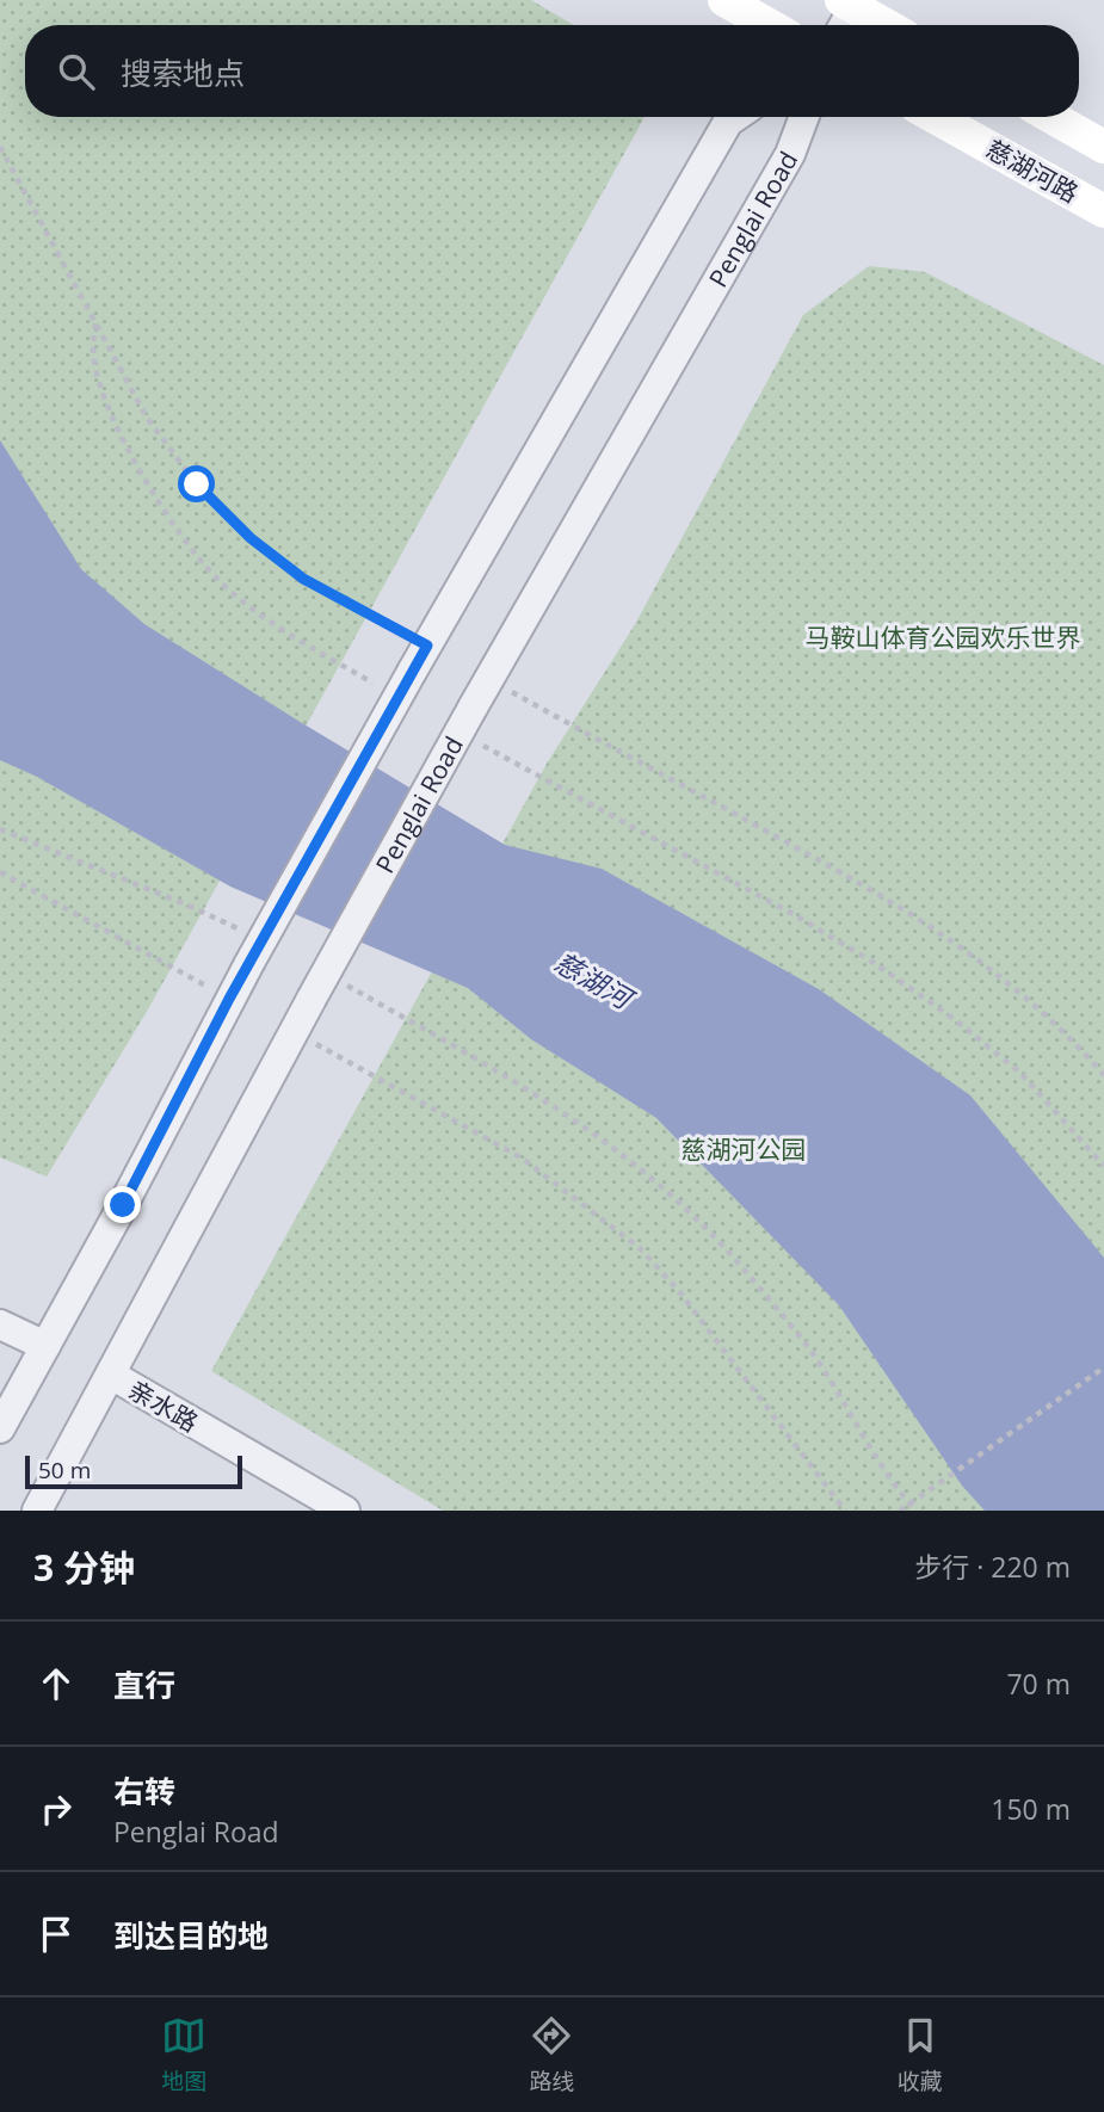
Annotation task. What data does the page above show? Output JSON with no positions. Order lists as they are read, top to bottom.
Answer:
{
  "streets": {
    "main road": ["慈湖河路"],
    "street": ["Penglai Road", "亲水路"]
  },
  "crossings": [
    ["Penglai Road", "亲水路"]
  ],
  "water": ["慈湖河"],
  "parks": ["马鞍山体育公园欢乐世界", "慈湖河公园"],
  "scale_bar": "50 m",
  "page": {
    "search": "搜索地点",
    "scale": "50 m",
    "heading": ["3 分钟", "步行 · 220 m"],
    "list": [
      ["直行", "70 m"],
      ["右转", "Penglai Road", "150 m"],
      "到达目的地"
    ],
    "nav": ["地图", "路线", "收藏"]
  }
}
